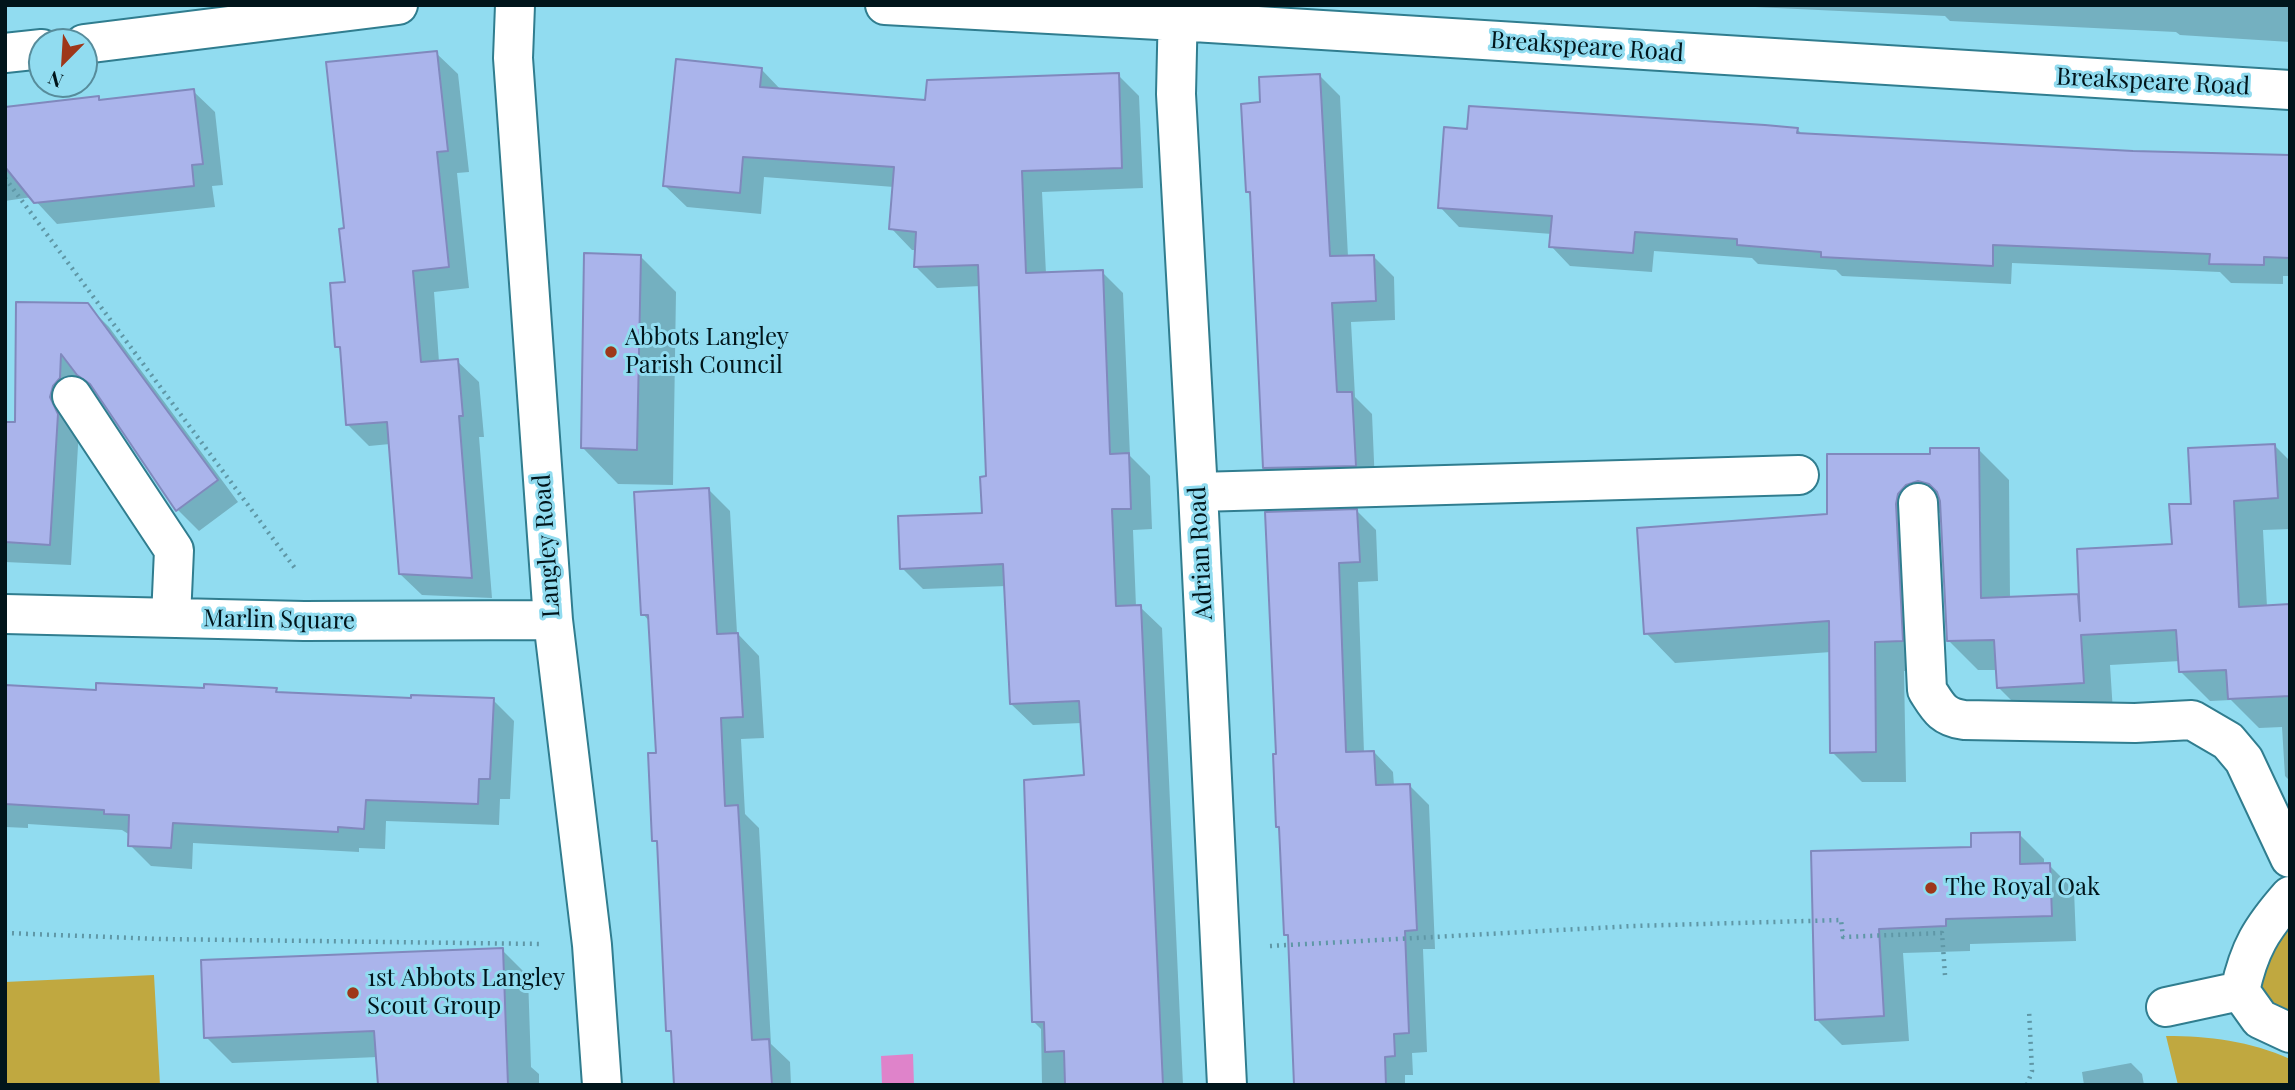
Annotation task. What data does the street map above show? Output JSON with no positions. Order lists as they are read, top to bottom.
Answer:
{
  "streets": {
    "street": [
      "Breakspeare Road",
      "Langley Road",
      "Adrian Road",
      "Marlin Square"
    ]
  },
  "crossings": [
    ["Breakspeare Road", "Adrian Road"],
    ["Langley Road", "Marlin Square"]
  ],
  "places": ["Abbots Langley Parish Council", "The Royal Oak", "1st Abbots Langley Scout Group"],
  "north": "bottom left"
}
